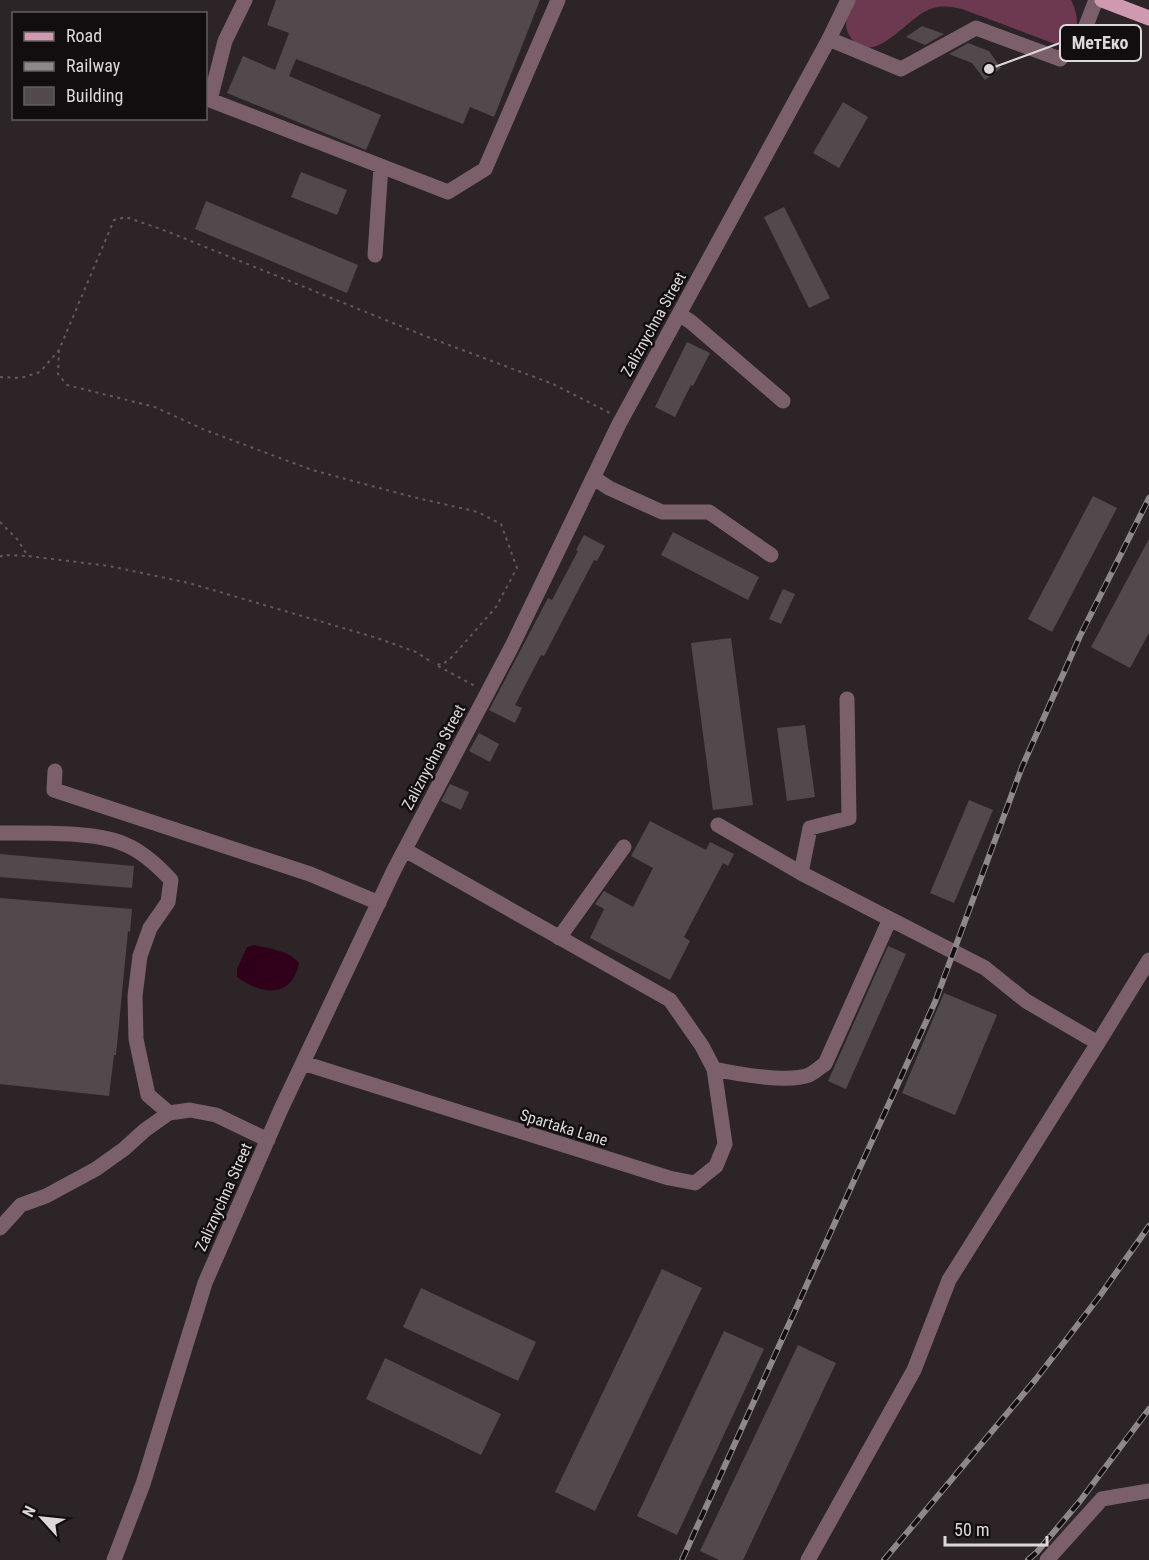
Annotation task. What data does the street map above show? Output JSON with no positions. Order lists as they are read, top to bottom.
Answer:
{
  "streets": {
    "street": ["Zaliznychna Street", "Spartaka Lane"]
  },
  "crossings": [
    ["Zaliznychna Street", "Spartaka Lane"]
  ],
  "places": ["МетЕко"],
  "legend": ["Road", "Railway", "Building"],
  "scale_bar": "50 m",
  "north": "top left"
}
